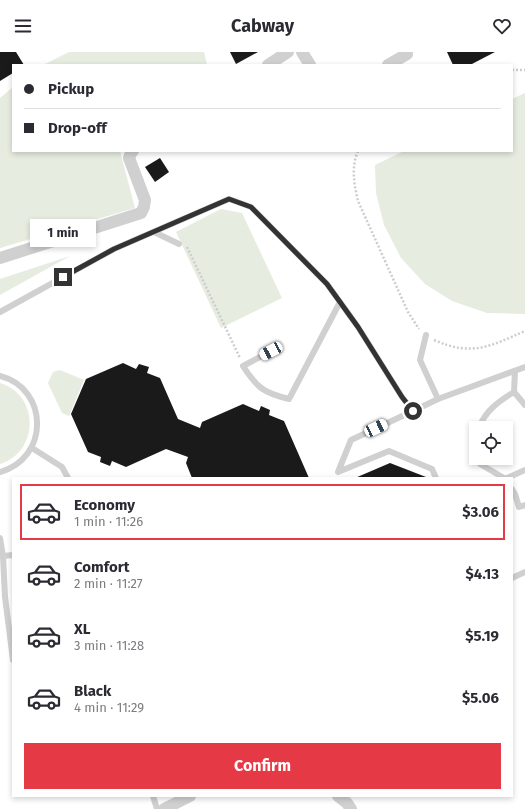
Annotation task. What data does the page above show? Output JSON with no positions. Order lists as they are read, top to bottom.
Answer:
{
  "page": {
    "header": "Cabway",
    "banner": ["Pickup", "Drop-off"],
    "bubble": "1 min",
    "list": [
      {
        "name": "Economy",
        "note": "1 min · 11:26",
        "value": "$3.06"
      },
      {
        "name": "Comfort",
        "note": "2 min · 11:27",
        "value": "$4.13"
      },
      {
        "name": "XL",
        "note": "3 min · 11:28",
        "value": "$5.19"
      },
      {
        "name": "Black",
        "note": "4 min · 11:29",
        "value": "$5.06"
      }
    ],
    "buttons": "Confirm"
  }
}
